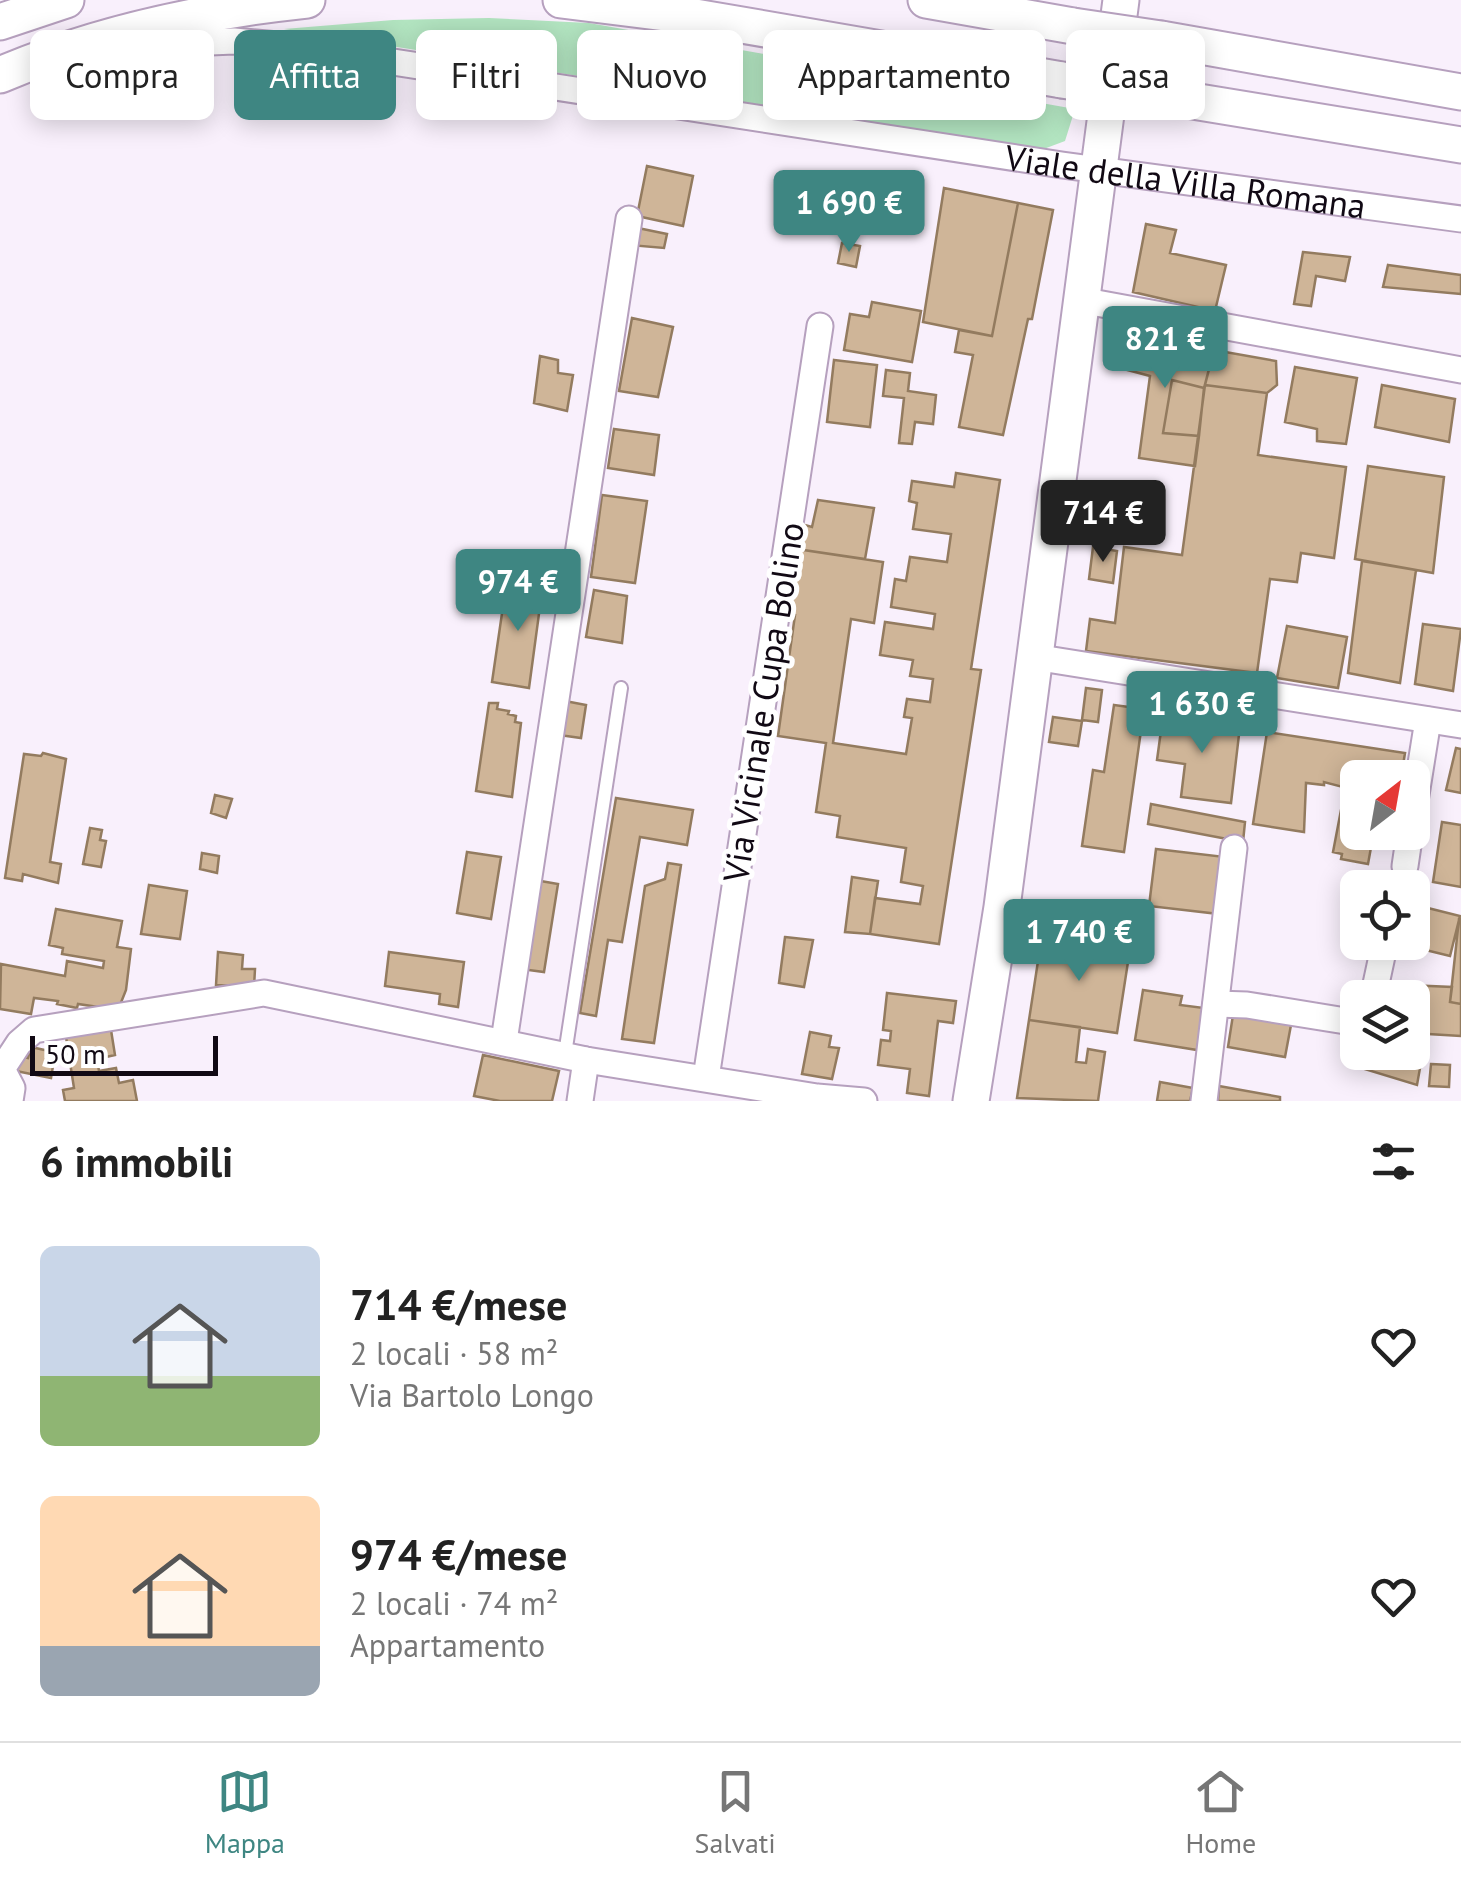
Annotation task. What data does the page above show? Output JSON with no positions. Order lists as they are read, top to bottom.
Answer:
{
  "streets": {
    "main road": ["Viale della Villa Romana"],
    "street": ["Via Vicinale Cupa Bolino"]
  },
  "scale_bar": "50 m",
  "north": "top right",
  "page": {
    "chip": [
      "Compra",
      "Affitta",
      "Filtri",
      "Nuovo",
      "Appartamento",
      "Casa"
    ],
    "price": [
      "1 690 €",
      "821 €",
      "714 €",
      "974 €",
      "1 630 €",
      "1 740 €"
    ],
    "scale": "50 m",
    "heading": "6 immobili",
    "list": [
      {
        "name": "714 €/mese",
        "note": "2 locali · 58 m² · Via Bartolo Longo"
      },
      {
        "name": "974 €/mese",
        "note": "2 locali · 74 m² · Appartamento"
      }
    ],
    "tabs": ["Mappa", "Salvati", "Home"]
  }
}
